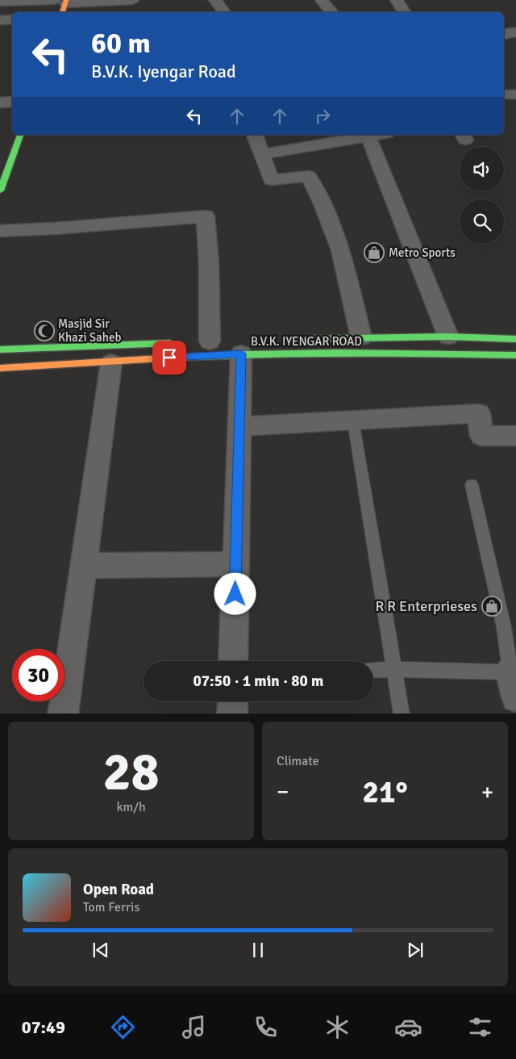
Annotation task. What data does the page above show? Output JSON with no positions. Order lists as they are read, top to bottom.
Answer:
{
  "streets": {
    "street": ["B.V.K. IYENGAR ROAD"]
  },
  "places": {
    "shop": ["Metro Sports", "R R Enterprieses"],
    "mosque": ["Masjid Sir Khazi Saheb"]
  },
  "page": {
    "turn": ["60 m", "B.V.K. Iyengar Road"],
    "limit": "30",
    "trip": "07:50 · 1 min · 80 m",
    "tile": [
      ["28", "km/h"],
      "Climate"
    ],
    "heat": ["−", "21°", "+"],
    "song": ["Open Road", "Tom Ferris"],
    "tabs": "07:49"
  }
}
